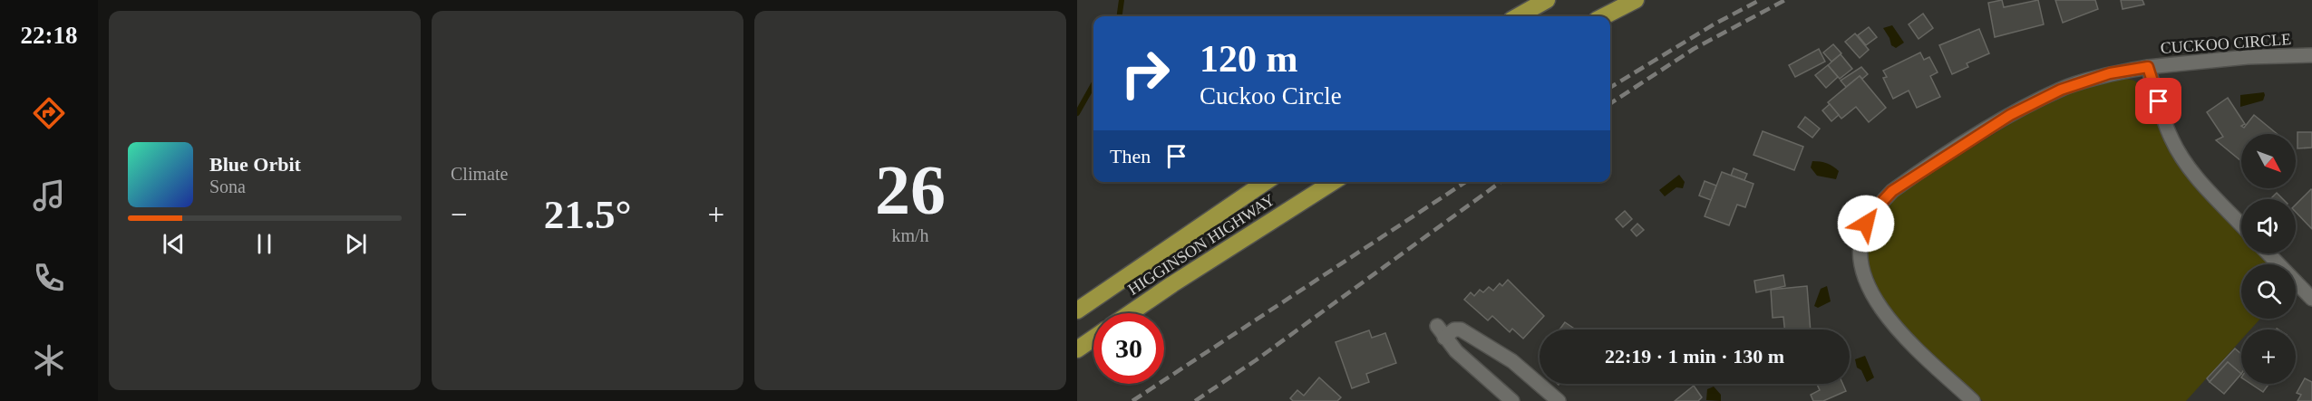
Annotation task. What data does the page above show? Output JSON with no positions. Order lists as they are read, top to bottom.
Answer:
{
  "streets": {
    "highway": ["HIGGINSON HIGHWAY"],
    "street": ["CUCKOO CIRCLE"]
  },
  "north": "bottom right",
  "page": {
    "tabs": "22:18",
    "tile": [
      "Climate",
      ["26", "km/h"]
    ],
    "turn": ["120 m", "Cuckoo Circle"],
    "then": "Then",
    "map_buttons": "+",
    "song": ["Blue Orbit", "Sona"],
    "heat": ["−", "21.5°", "+"],
    "limit": "30",
    "trip": "22:19 · 1 min · 130 m"
  }
}
